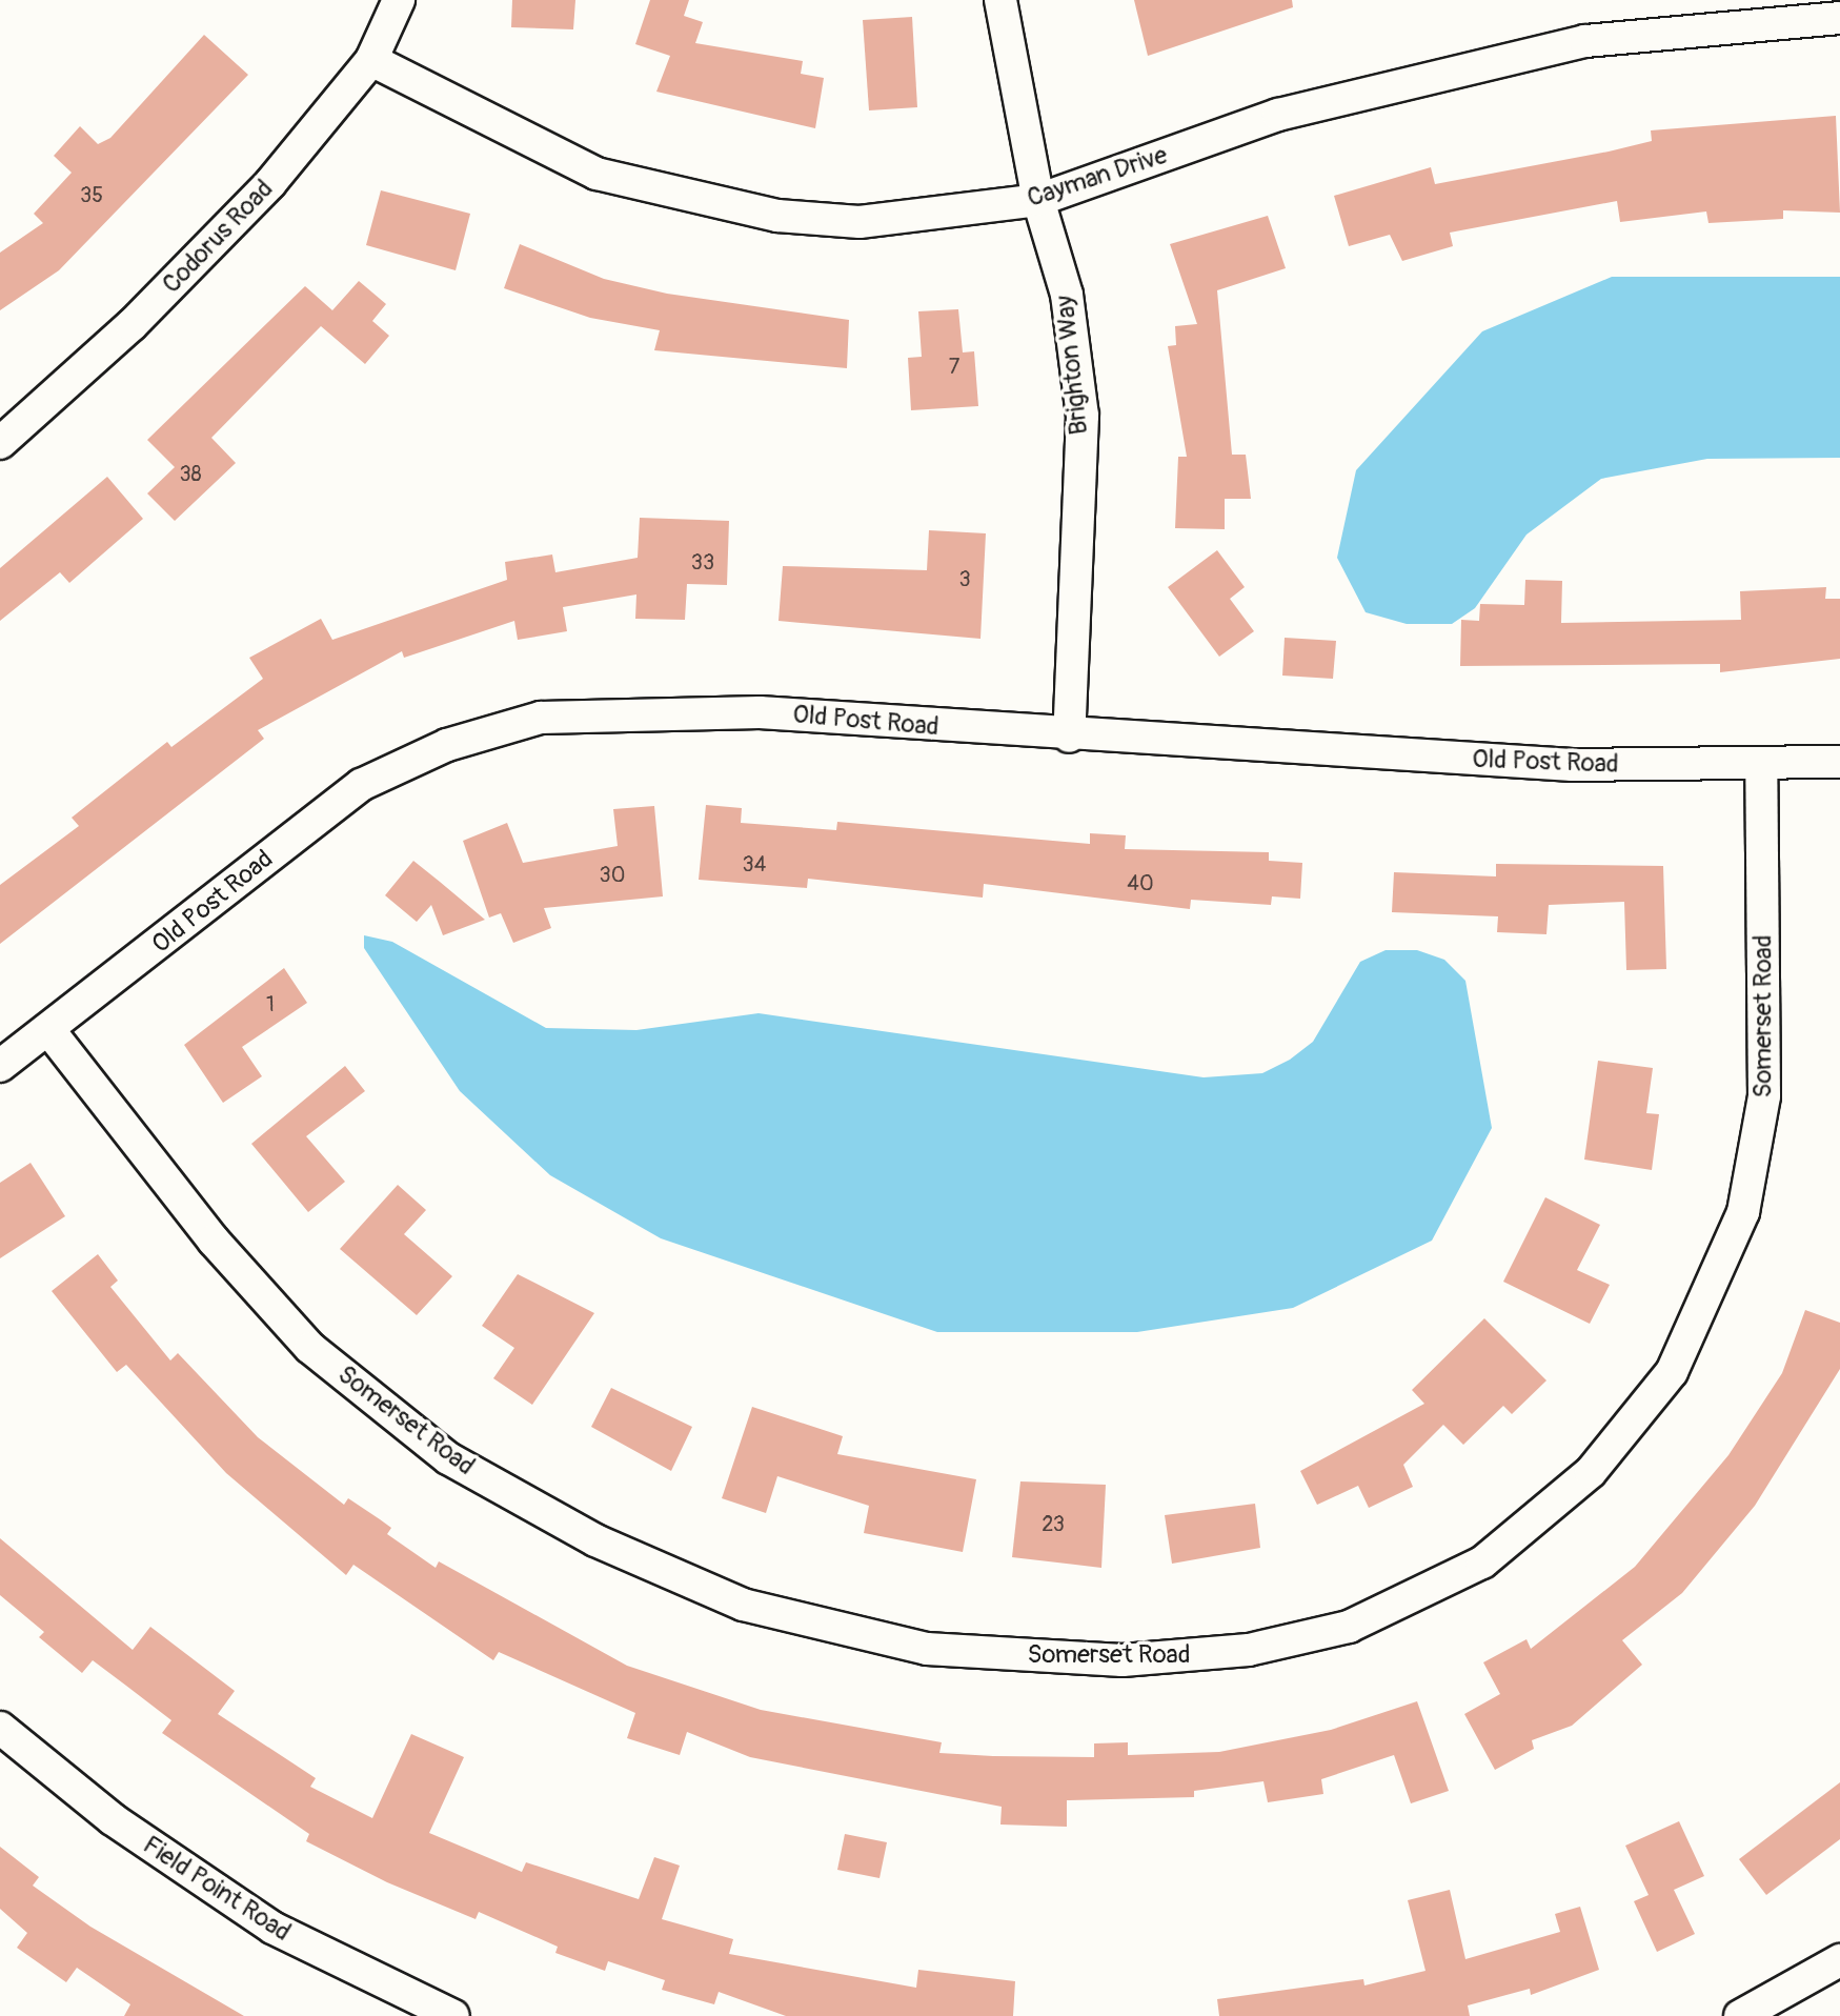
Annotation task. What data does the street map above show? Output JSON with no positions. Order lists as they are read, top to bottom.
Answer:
{
  "streets": {
    "street": [
      "Cayman Drive",
      "Codorus Road",
      "Brighton Way",
      "Old Post Road",
      "Somerset Road",
      "Field Point Road"
    ]
  },
  "crossings": [
    ["Cayman Drive", "Codorus Road"],
    ["Cayman Drive", "Brighton Way"],
    ["Brighton Way", "Old Post Road"],
    ["Old Post Road", "Somerset Road"]
  ],
  "house_numbers": [
    "35",
    "7",
    "38",
    "33",
    "3",
    "34",
    "30",
    "40",
    "1",
    "23"
  ]
}
